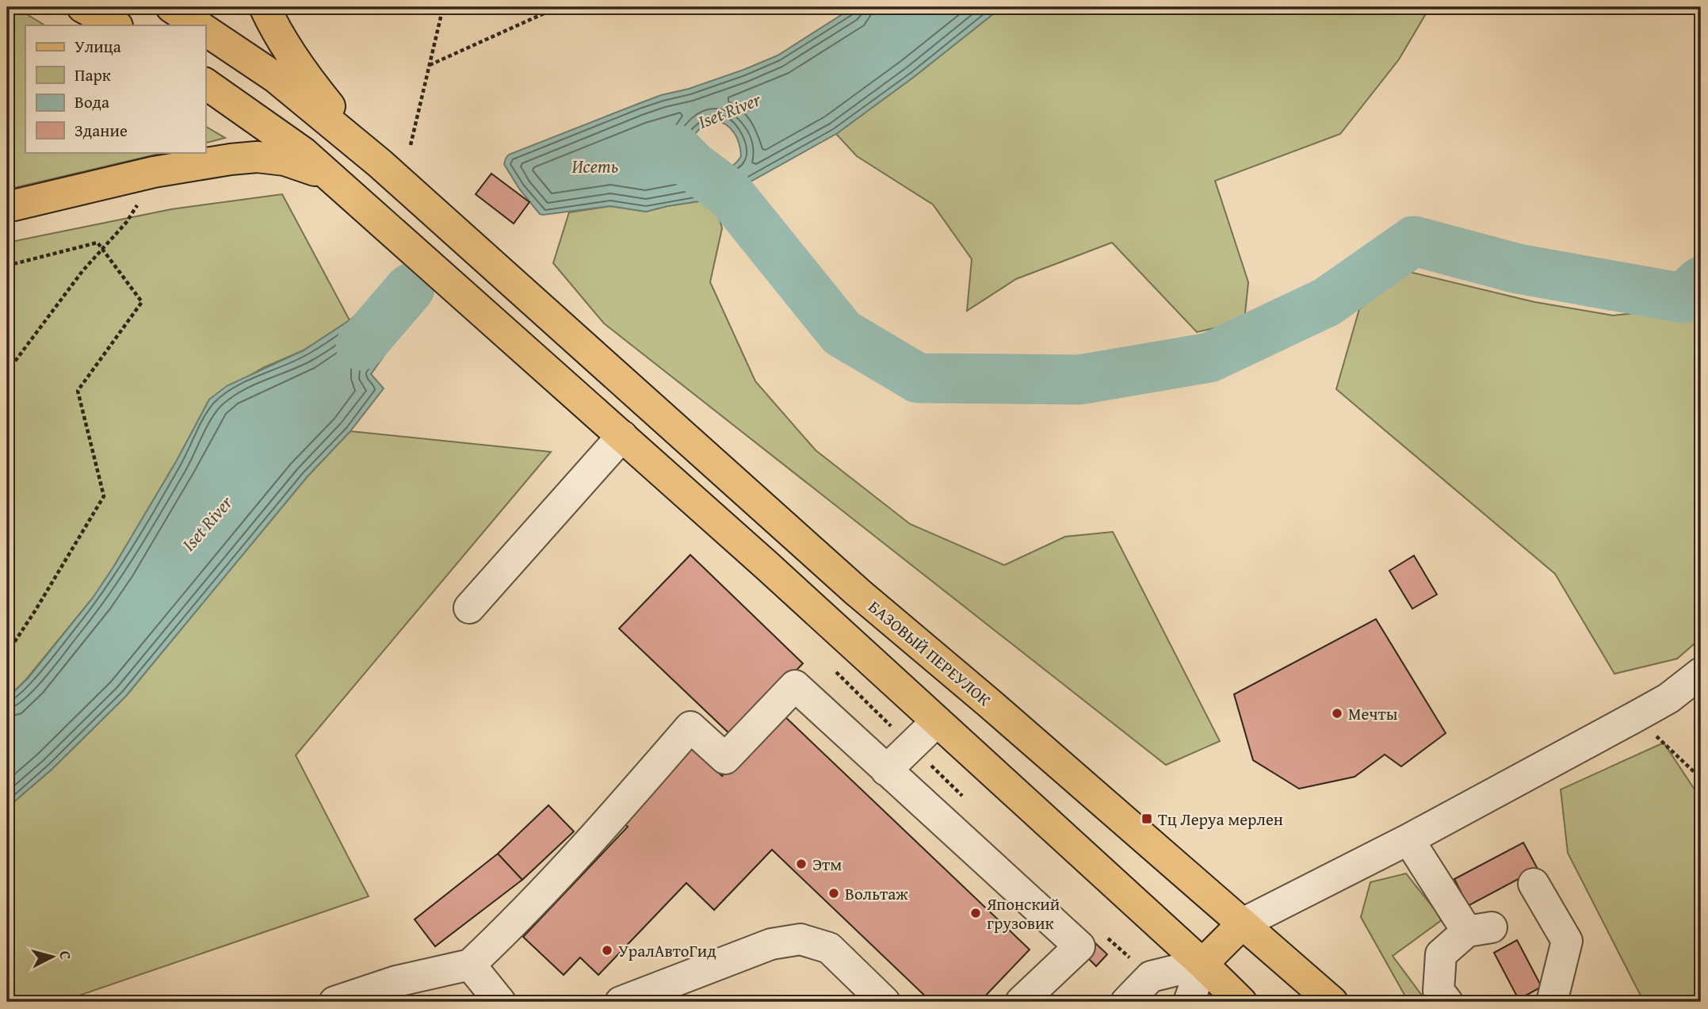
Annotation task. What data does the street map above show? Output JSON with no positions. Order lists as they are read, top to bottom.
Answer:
{
  "streets": {
    "main road": ["БАЗОВЫЙ ПЕРЕУЛОК"]
  },
  "water": ["Iset River", "Исеть"],
  "places": {
    "other": [
      "Мечты",
      "Этм",
      "Вольтаж",
      "Японский грузовик",
      "УралАвтоГид"
    ],
    "transit": ["Тц Леруа мерлен"]
  },
  "legend": [
    "Улица",
    "Парк",
    "Вода",
    "Здание"
  ],
  "north": "right"
}
